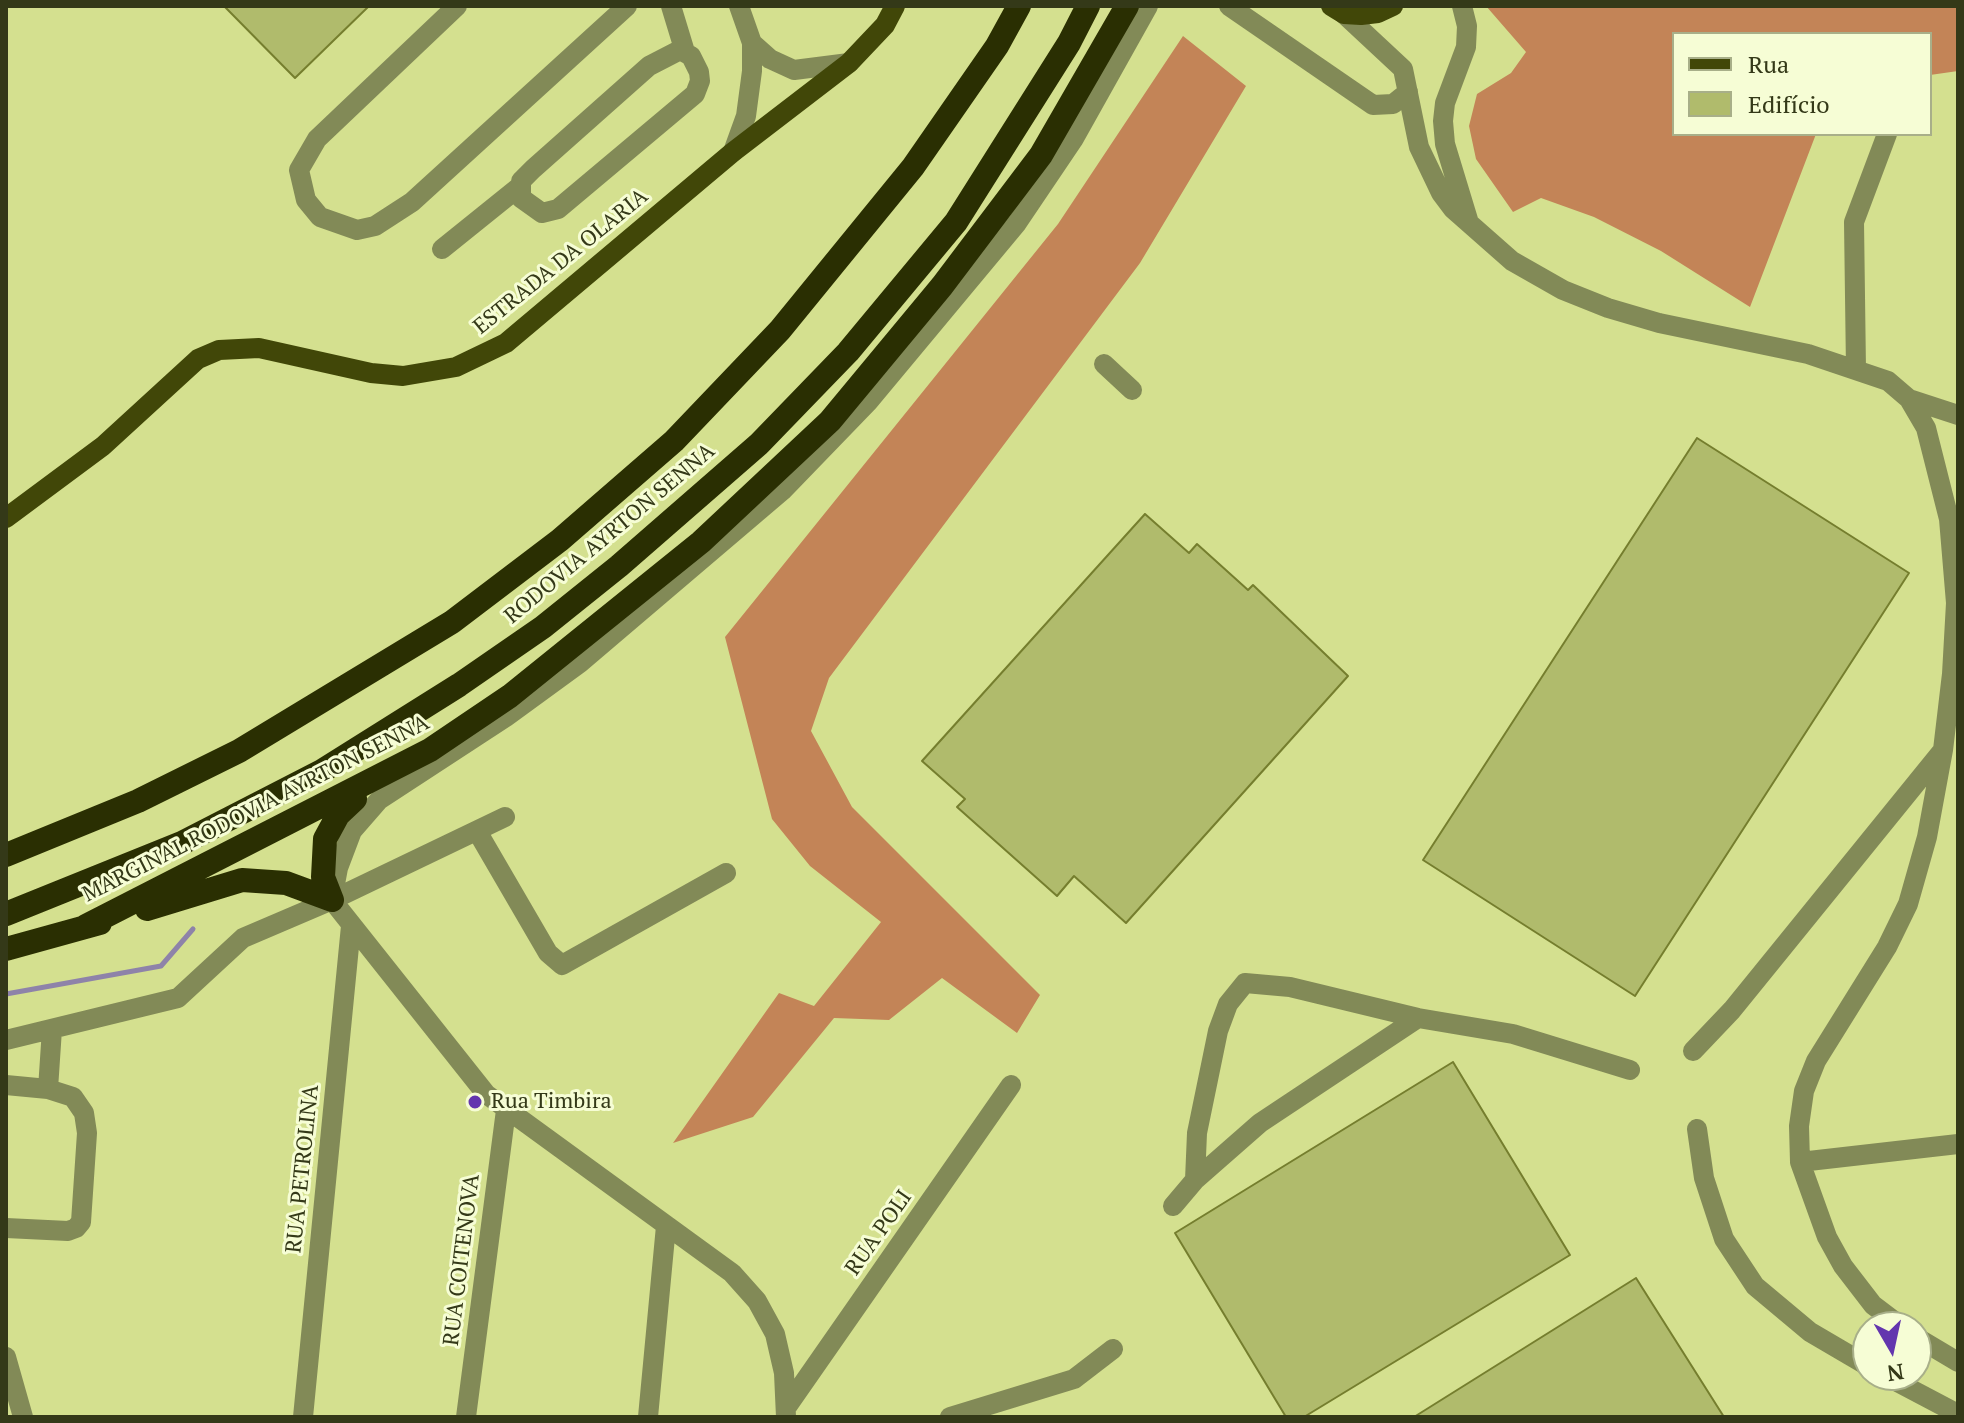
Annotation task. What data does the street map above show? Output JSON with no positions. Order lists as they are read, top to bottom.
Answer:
{
  "streets": {
    "highway": ["RODOVIA AYRTON SENNA", "MARGINAL RODOVIA AYRTON SENNA"],
    "main road": ["ESTRADA DA OLARIA"],
    "street": ["RUA PETROLINA", "RUA POLI", "RUA COITENOVA"]
  },
  "places": ["Rua Timbira"],
  "legend": ["Rua", "Edifício"],
  "north": "bottom"
}
